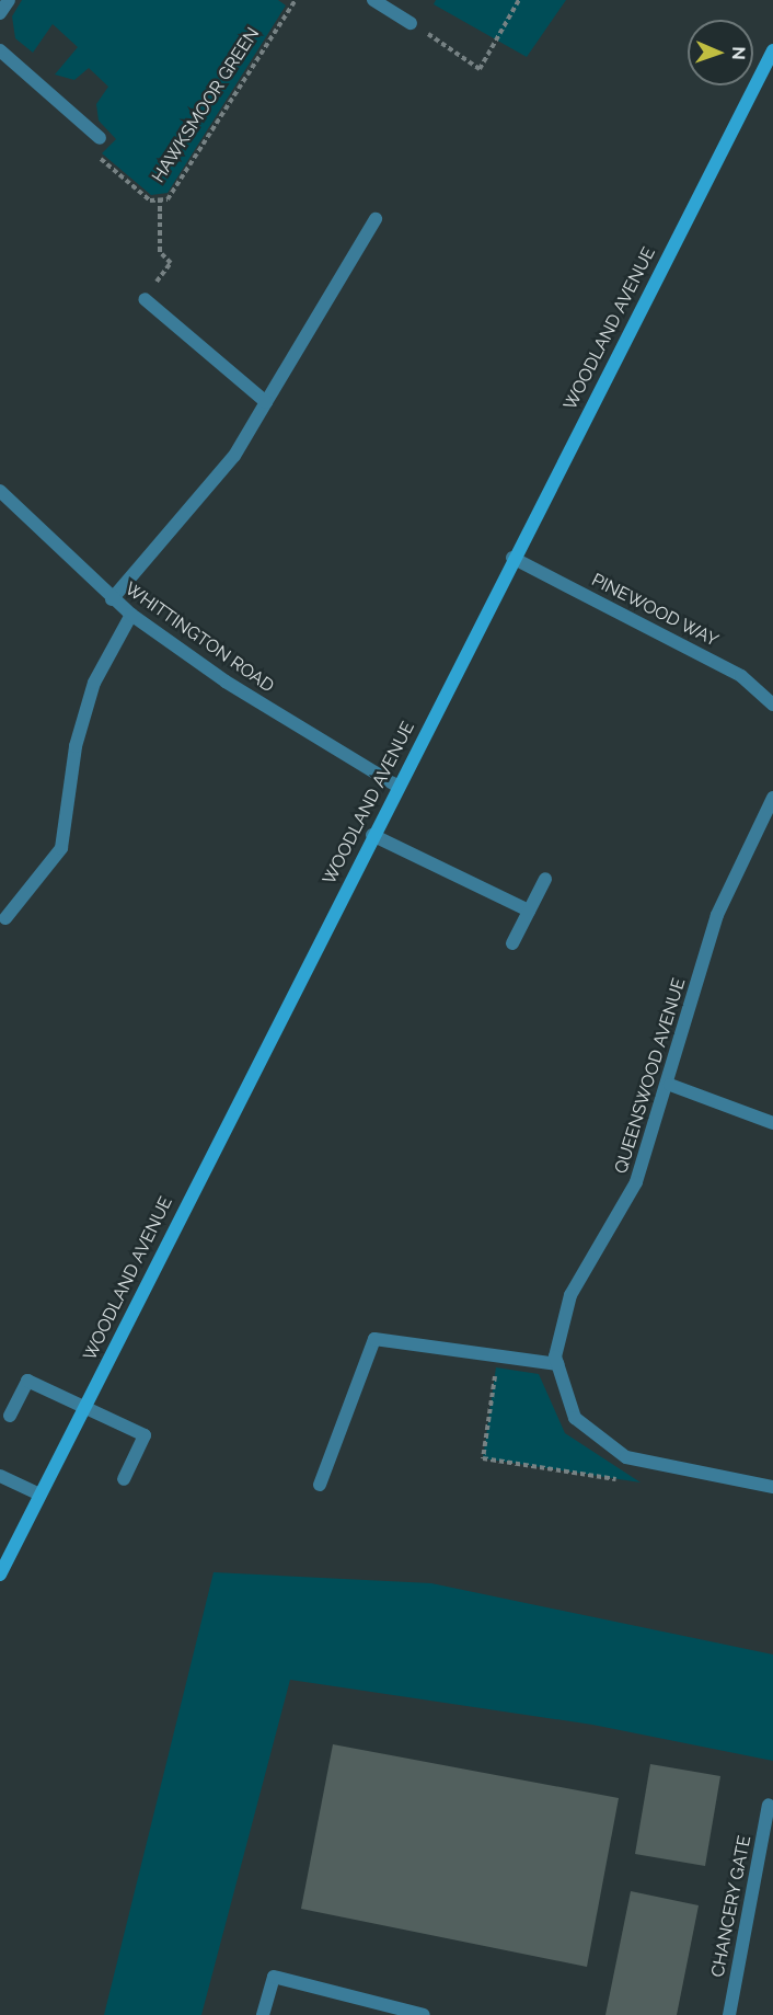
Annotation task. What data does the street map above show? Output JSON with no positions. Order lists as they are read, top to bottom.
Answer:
{
  "streets": {
    "street": [
      "WOODLAND AVENUE",
      "PINEWOOD WAY",
      "WHITTINGTON ROAD",
      "QUEENSWOOD AVENUE",
      "CHANCERY GATE"
    ],
    "path": ["HAWKSMOOR GREEN"]
  },
  "crossings": [
    ["WOODLAND AVENUE", "PINEWOOD WAY"],
    ["WOODLAND AVENUE", "WHITTINGTON ROAD"]
  ],
  "north": "right"
}
